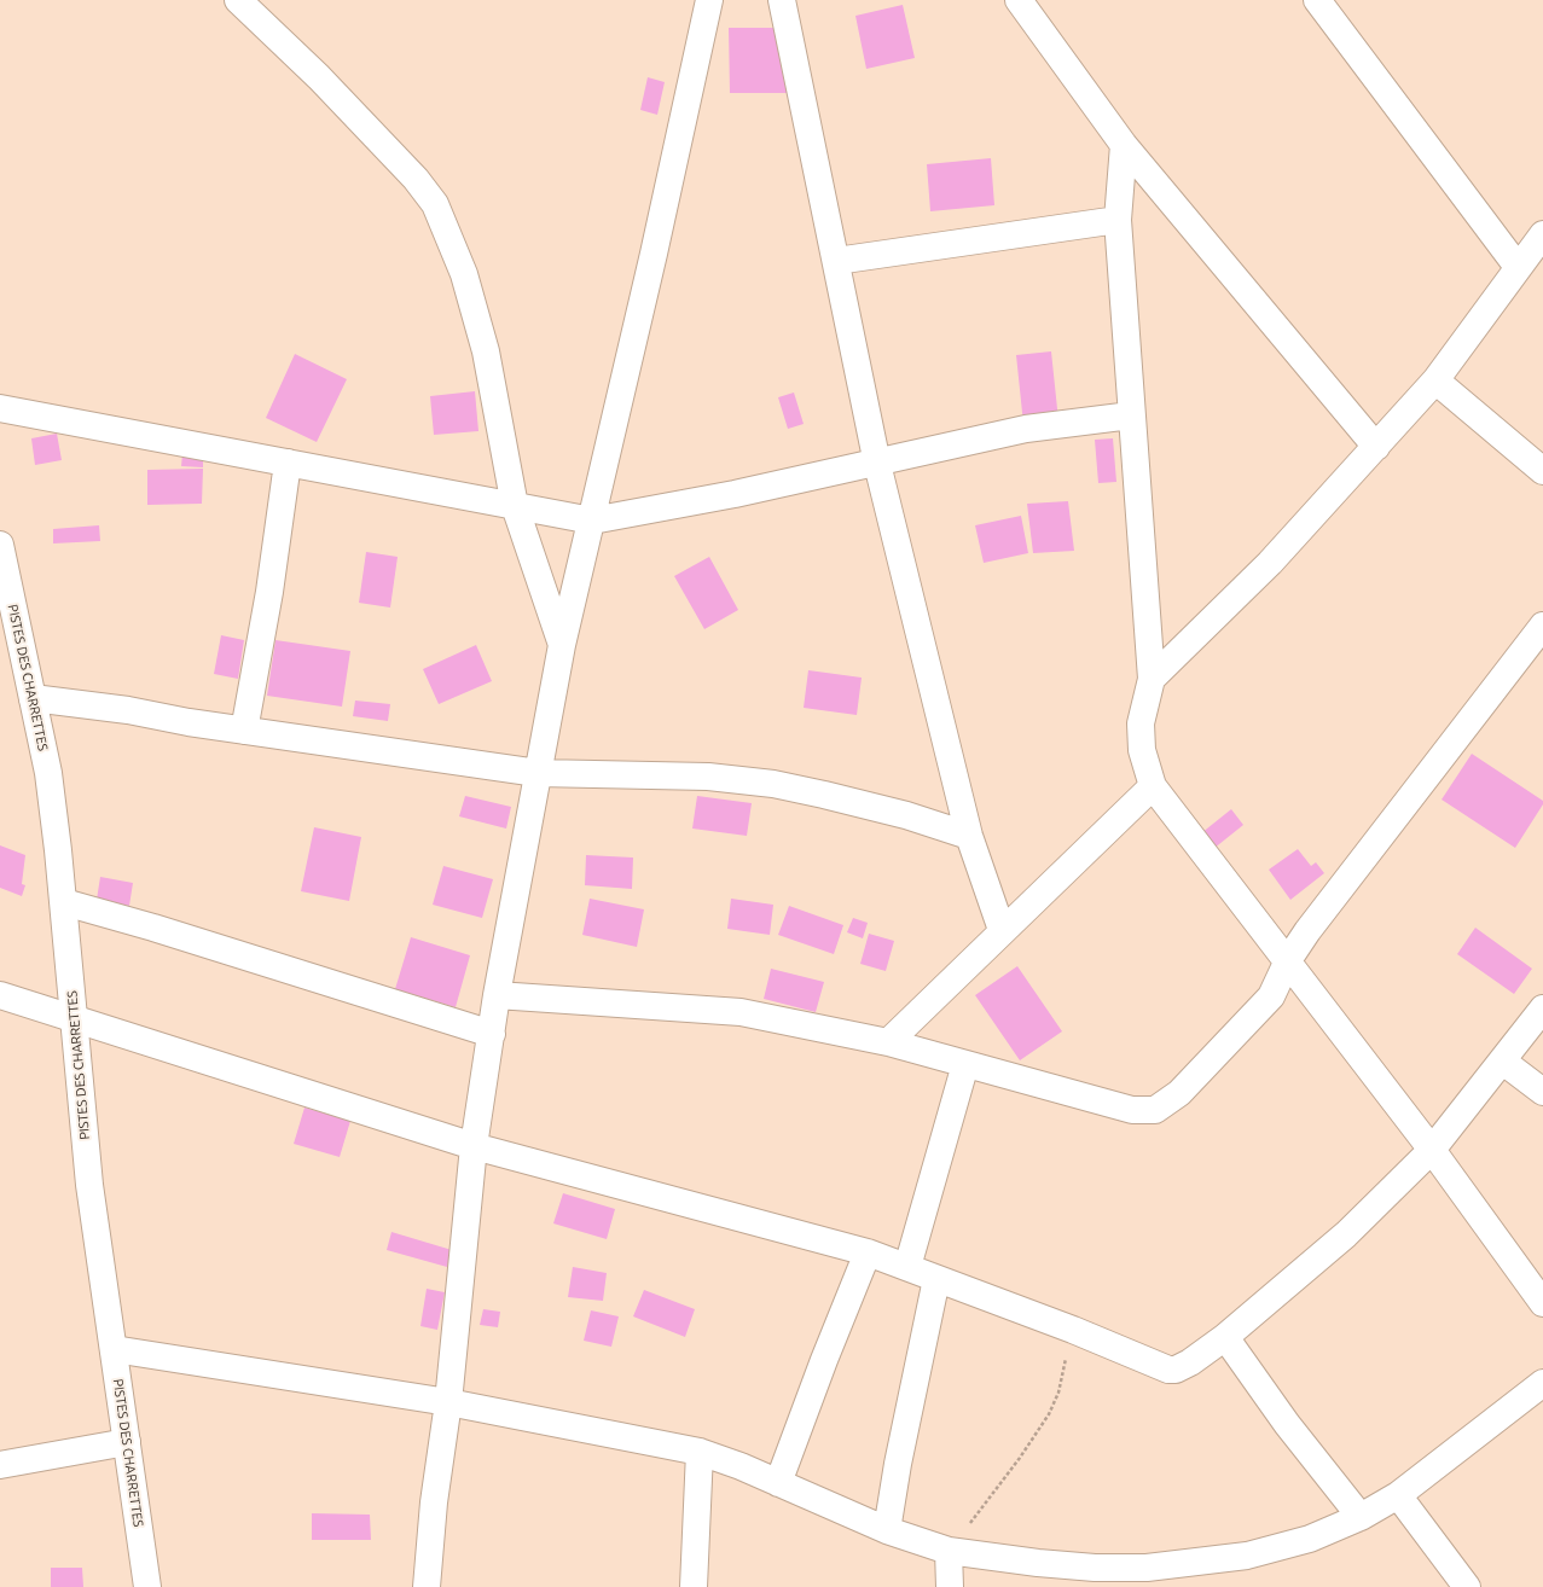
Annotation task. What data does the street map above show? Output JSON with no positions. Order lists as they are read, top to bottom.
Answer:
{
  "streets": {
    "street": ["PISTES DES CHARRETTES"]
  }
}
